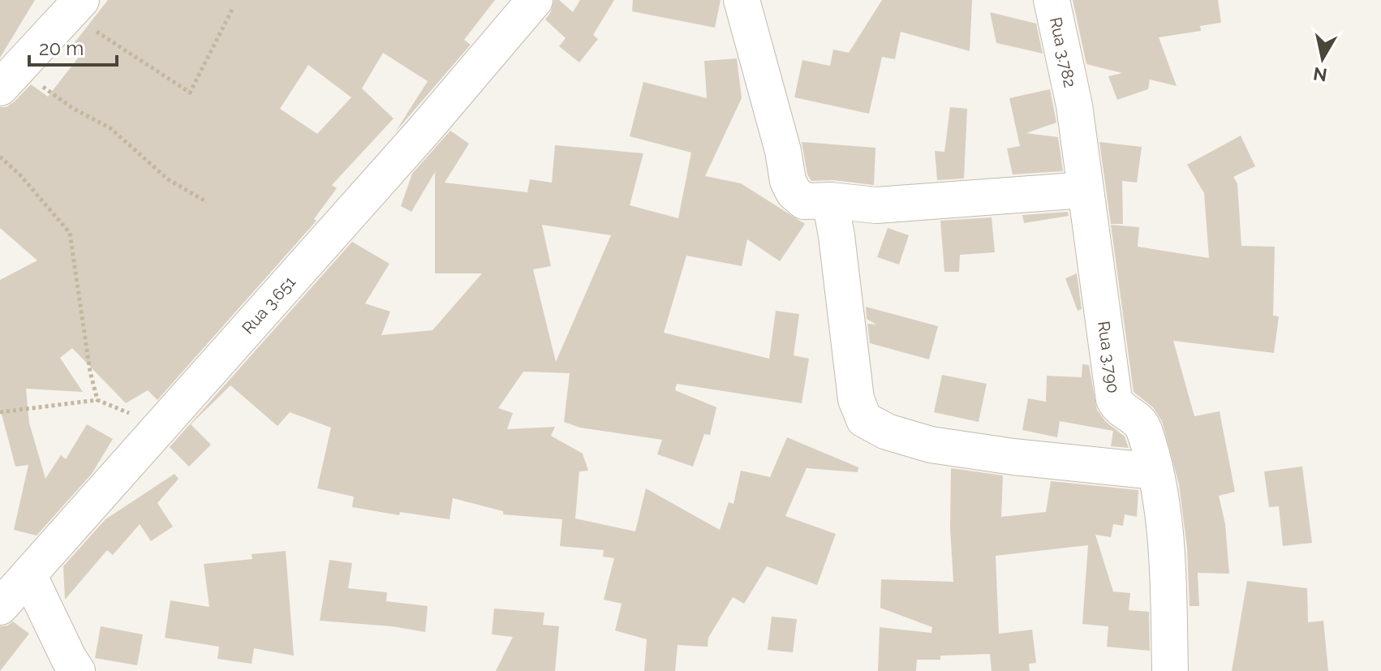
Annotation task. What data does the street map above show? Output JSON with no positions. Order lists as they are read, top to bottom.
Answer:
{
  "streets": {
    "street": ["Rua 3.782", "Rua 3.651", "Rua 3.790"]
  },
  "crossings": [
    ["Rua 3.782", "Rua 3.790"]
  ],
  "scale_bar": "20 m",
  "north": "bottom"
}
